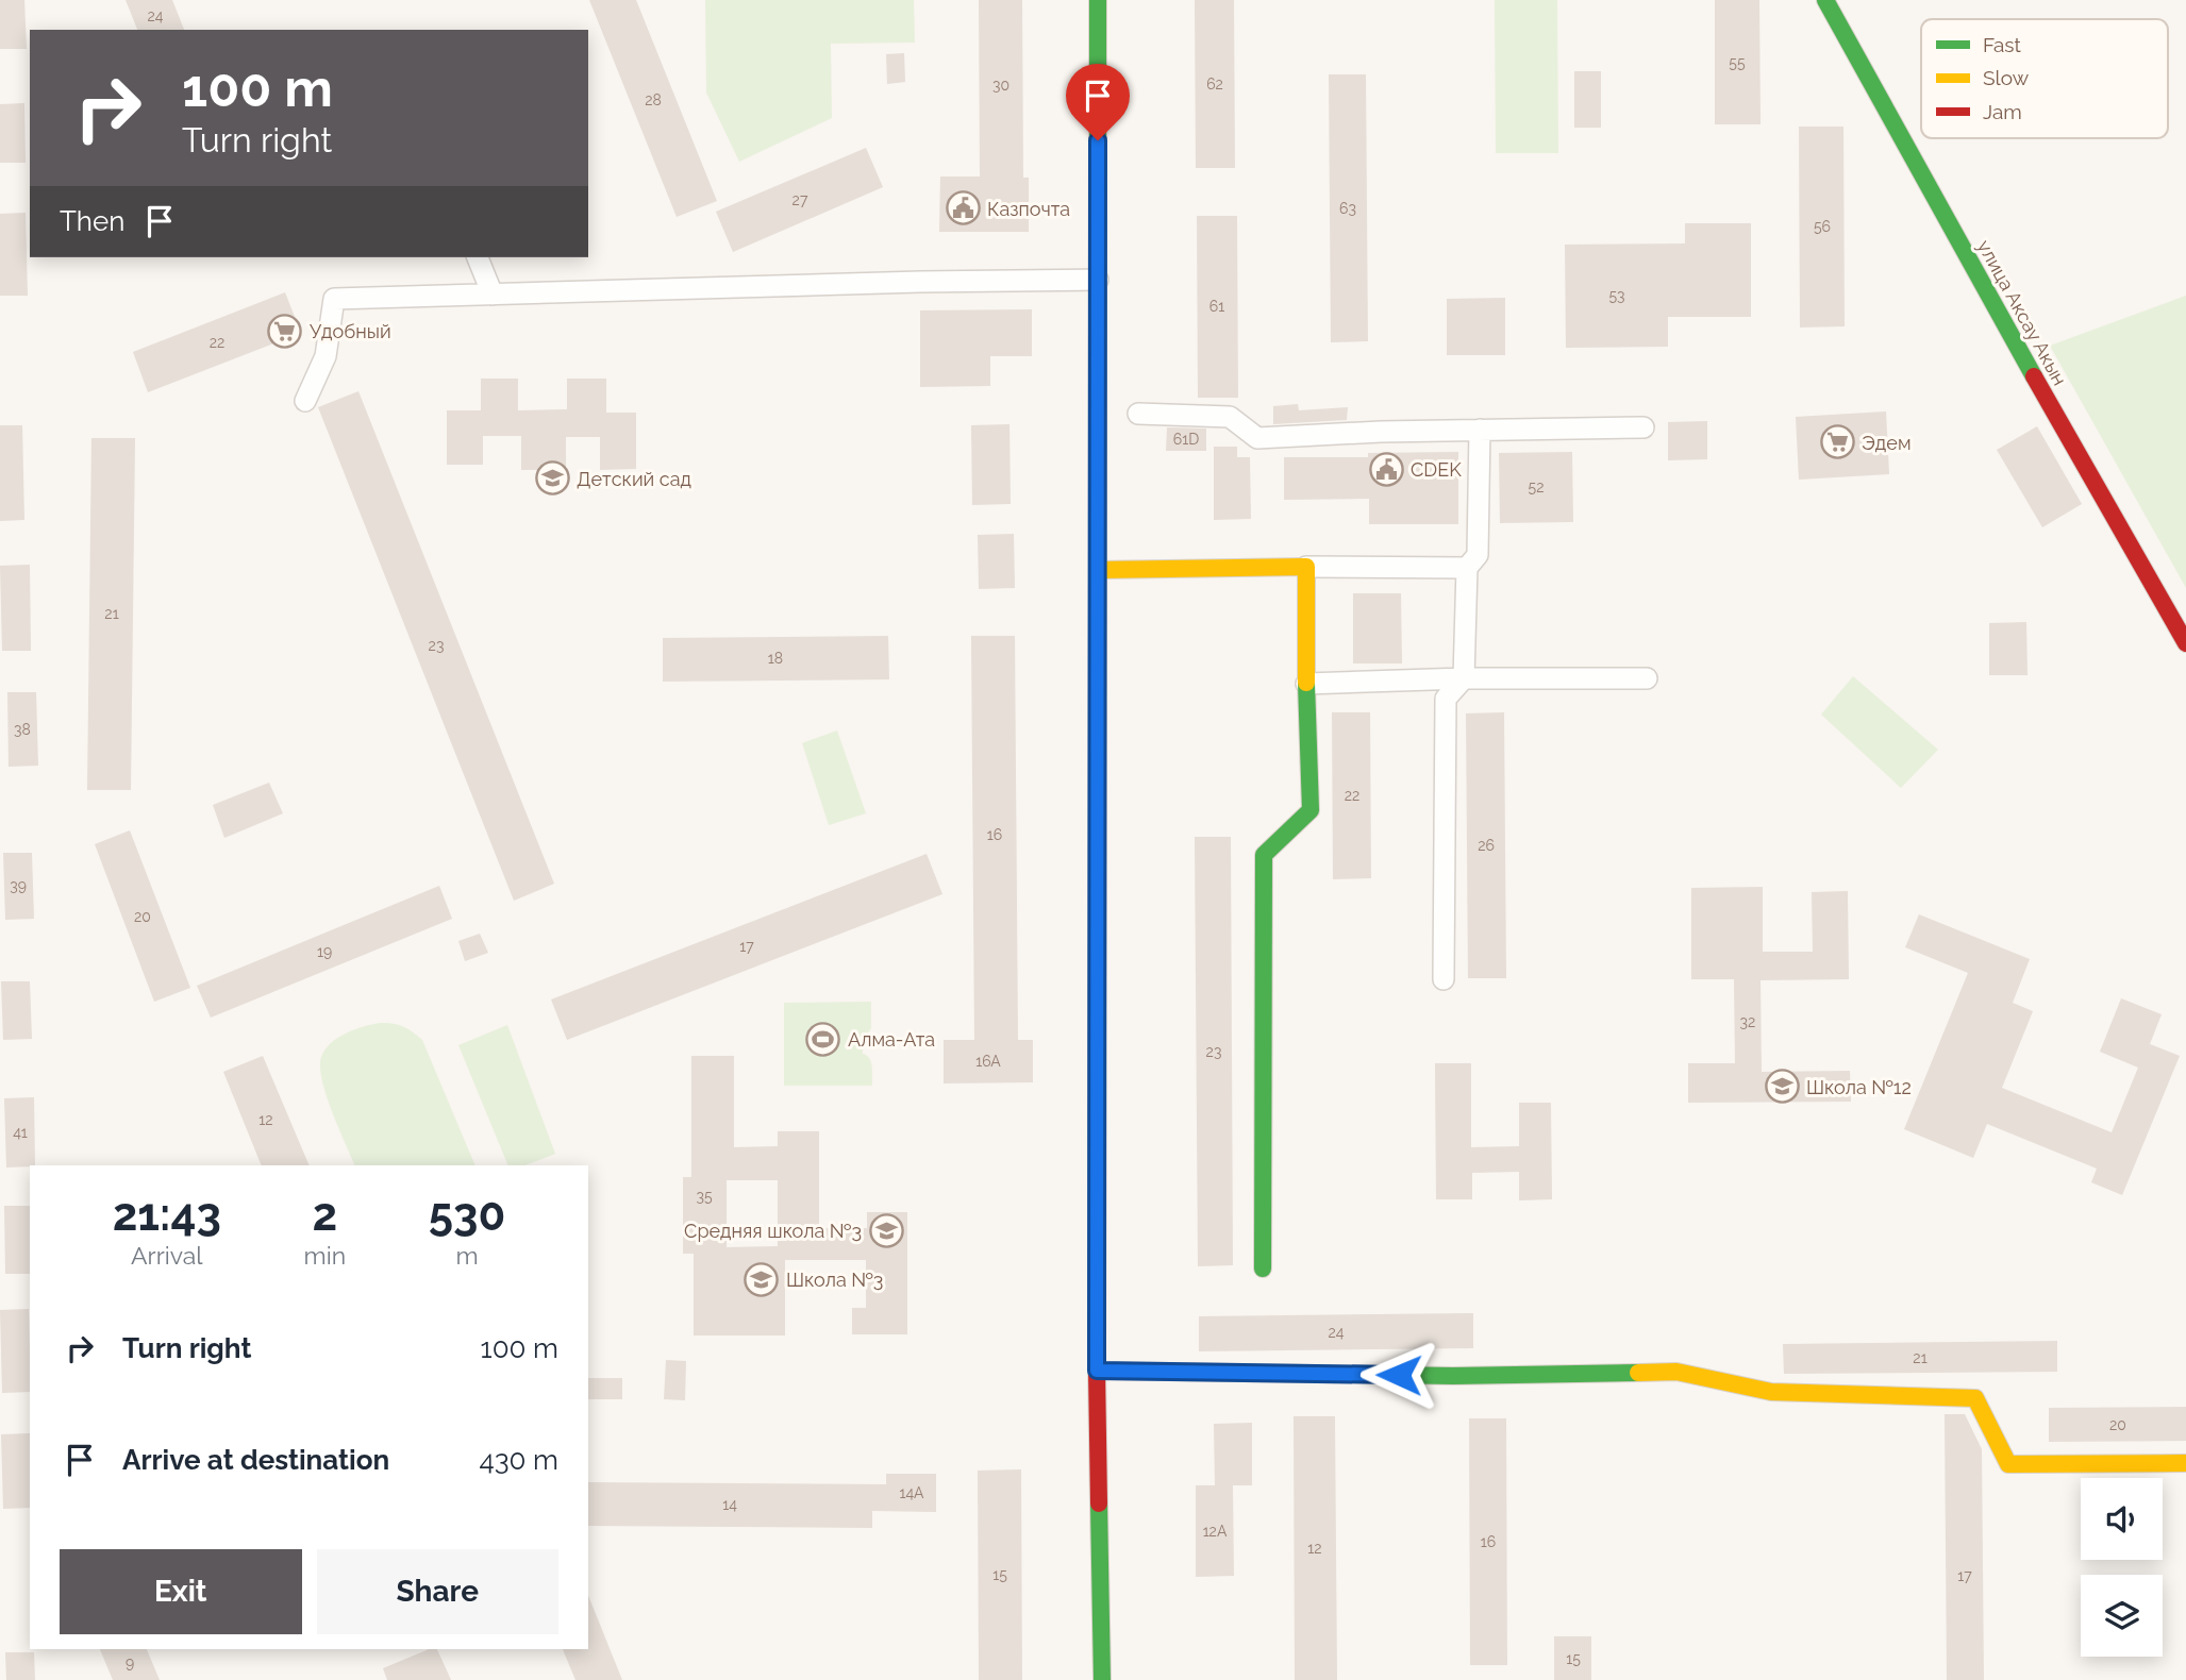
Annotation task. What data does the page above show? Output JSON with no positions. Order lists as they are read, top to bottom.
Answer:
{
  "streets": {
    "street": ["улица Аксау Акын"]
  },
  "places": {
    "public building": ["Казпочта", "CDEK"],
    "supermarket": ["Удобный", "Эдем"],
    "school or university": [
      "Детский сад",
      "Школа №12",
      "Средняя школа №3",
      "Школа №3"
    ],
    "sports": ["Алма-Ата"]
  },
  "house_numbers": [
    "24",
    "55",
    "62",
    "30",
    "28",
    "27",
    "63",
    "56",
    "53",
    "61",
    "22",
    "61D",
    "52",
    "21",
    "23",
    "18",
    "38",
    "22",
    "16",
    "26",
    "39",
    "20",
    "17",
    "19",
    "32",
    "23",
    "16А",
    "12",
    "41",
    "35",
    "24",
    "21",
    "20",
    "14А",
    "14",
    "12А",
    "16",
    "12",
    "15",
    "17",
    "15",
    "9"
  ],
  "legend": ["Fast", "Slow", "Jam"],
  "page": {
    "turn": ["100 m", "Turn right"],
    "then": "Then",
    "eta": [
      "21:43",
      "Arrival",
      "2",
      "min",
      "530",
      "m"
    ],
    "list": [
      {
        "name": "Turn right",
        "value": "100 m"
      },
      {
        "name": "Arrive at destination",
        "value": "430 m"
      }
    ],
    "buttons": ["Exit", "Share"]
  }
}
